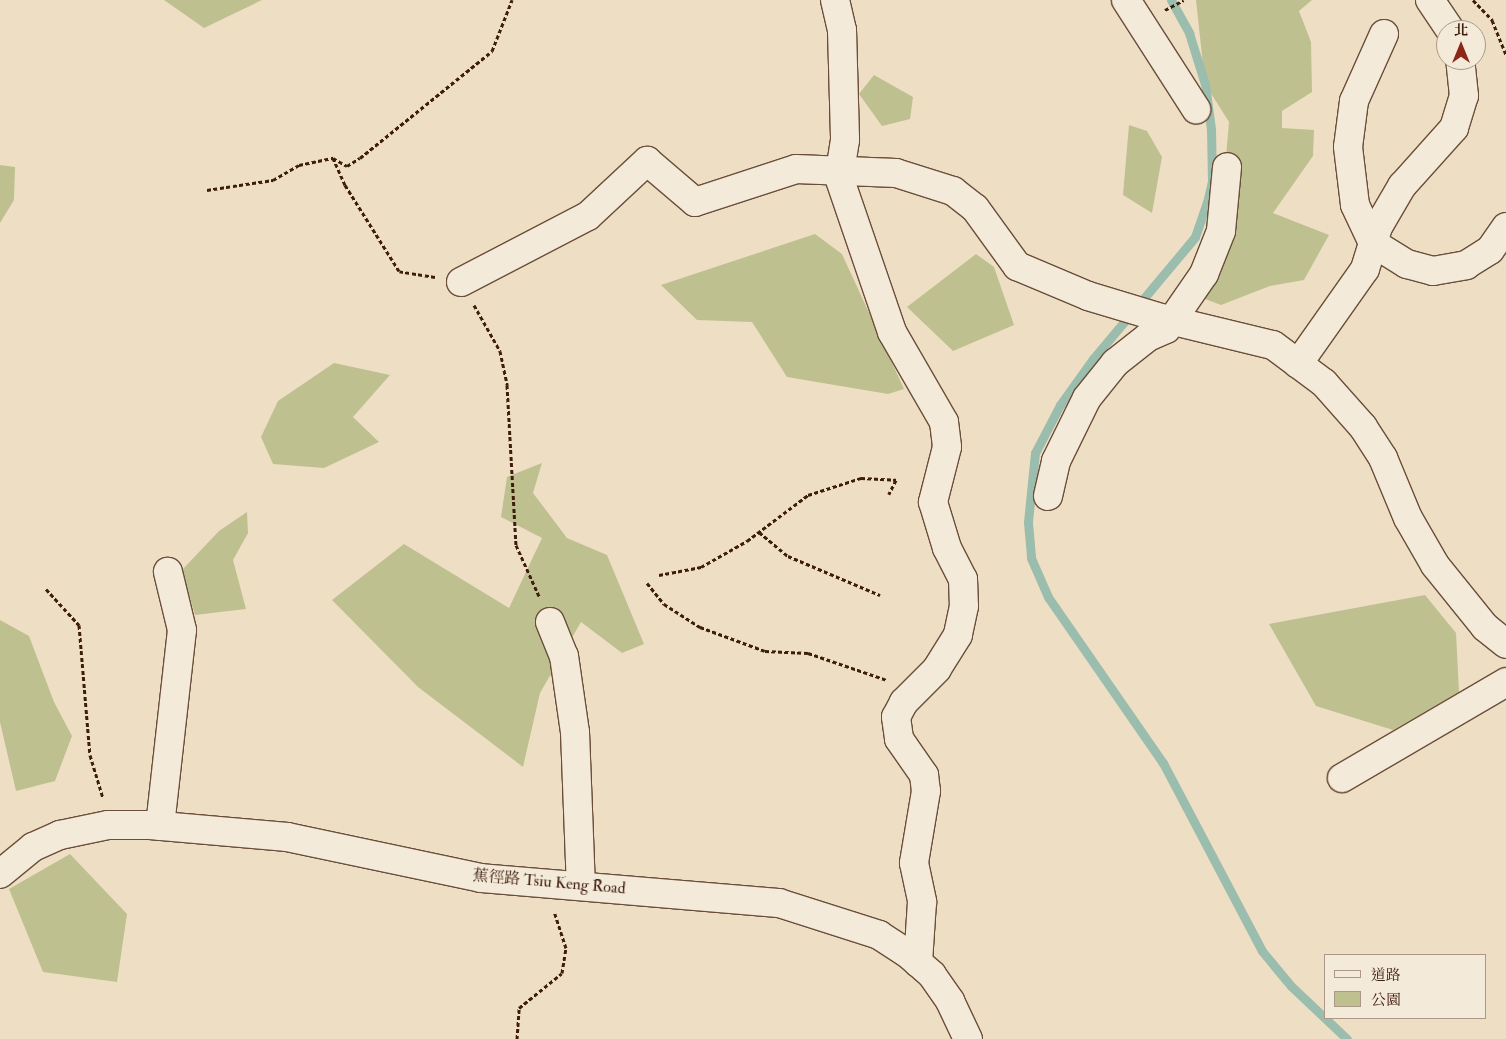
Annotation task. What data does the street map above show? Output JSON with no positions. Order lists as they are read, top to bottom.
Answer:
{
  "streets": {
    "street": ["蕉徑路 Tsiu Keng Road"]
  },
  "legend": ["道路", "公園"],
  "north": "top"
}
